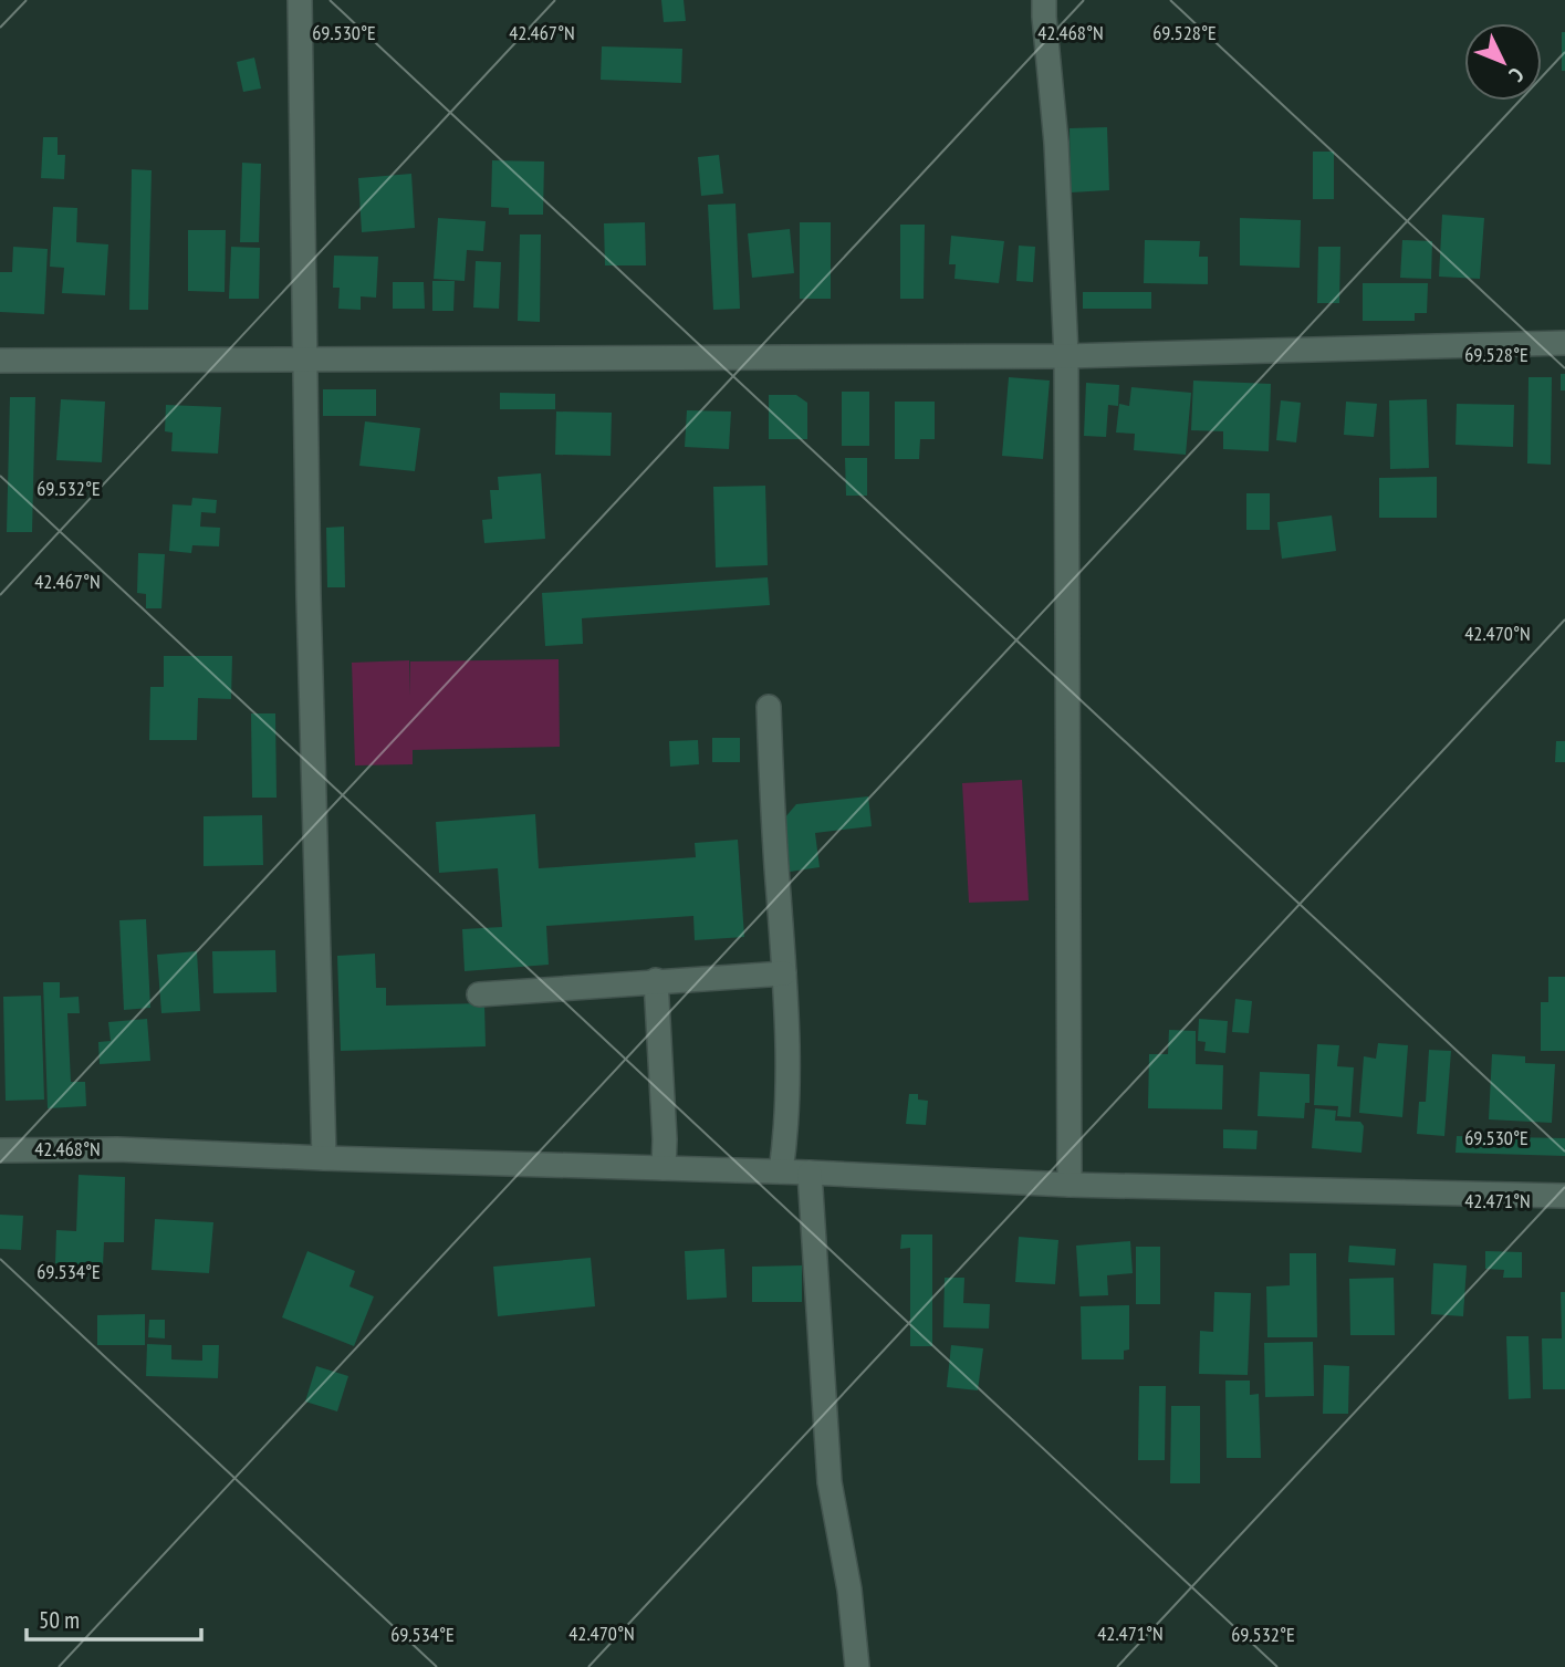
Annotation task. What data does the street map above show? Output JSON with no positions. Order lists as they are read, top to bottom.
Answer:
{
  "scale_bar": "50 m",
  "north": "bottom right",
  "coordinates": [
    "69.530°E",
    "69.528°E",
    "42.467°N",
    "42.468°N",
    "69.532°E",
    "42.470°N",
    "42.471°N",
    "69.534°E"
  ]
}
